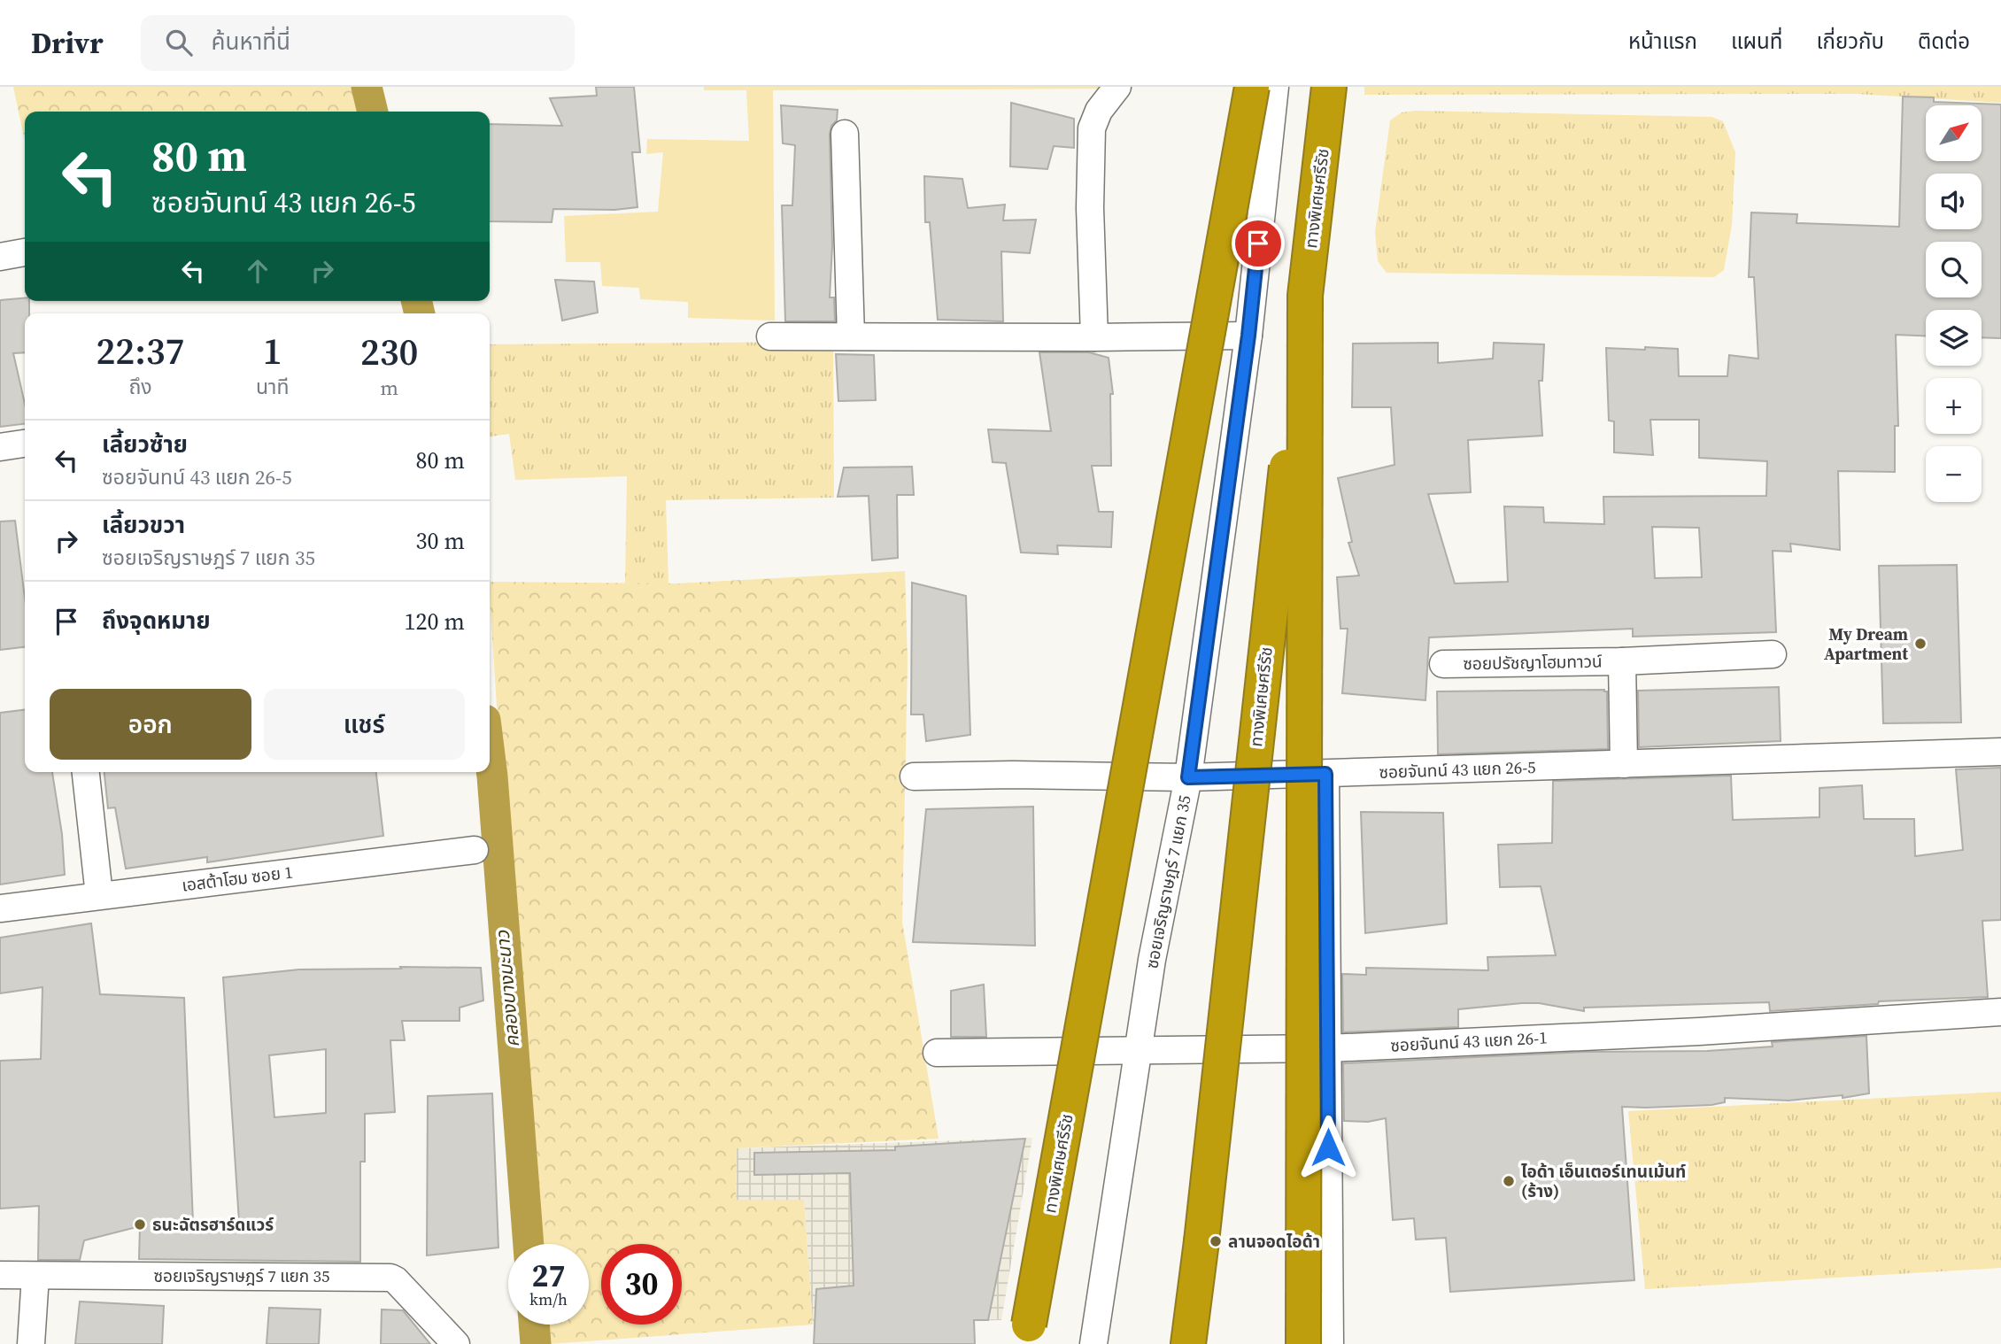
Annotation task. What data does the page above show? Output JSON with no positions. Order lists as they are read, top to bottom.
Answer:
{
  "streets": {
    "highway": ["ทางพิเศษศรีรัช"],
    "street": [
      "ซอยปรัชญาโฮมทาวน์",
      "ซอยจันทน์ 43 แยก 26-5",
      "เอสต้าโฮม ซอย 1",
      "ซอยเจริญราษฎร์ 7 แยก 35",
      "ซอยจันทน์ 43 แยก 26-1"
    ]
  },
  "crossings": [
    ["ซอยปรัชญาโฮมทาวน์", "ซอยจันทน์ 43 แยก 26-5"],
    ["ซอยจันทน์ 43 แยก 26-5", "ซอยเจริญราษฎร์ 7 แยก 35"],
    ["ซอยเจริญราษฎร์ 7 แยก 35", "ซอยจันทน์ 43 แยก 26-1"]
  ],
  "water": ["คลองบางมะนาว"],
  "places": [
    "My Dream Apartment",
    "ไอด้า เอ็นเตอร์เทนเม้นท์ (ร้าง)",
    "ธนะฉัตรฮาร์ดแวร์",
    "ลานจอดไอด้า"
  ],
  "north": "top right",
  "page": {
    "header": "Drivr",
    "search": "ค้นหาที่นี่",
    "nav": [
      "หน้าแรก",
      "แผนที่",
      "เกี่ยวกับ",
      "ติดต่อ"
    ],
    "map_buttons": ["+", "−"],
    "turn": ["80 m", "ซอยจันทน์ 43 แยก 26-5"],
    "eta": [
      "22:37",
      "ถึง",
      "1",
      "นาที",
      "230",
      "m"
    ],
    "list": [
      {
        "name": "เลี้ยวซ้าย",
        "note": "ซอยจันทน์ 43 แยก 26-5",
        "value": "80 m"
      },
      {
        "name": "เลี้ยวขวา",
        "note": "ซอยเจริญราษฎร์ 7 แยก 35",
        "value": "30 m"
      },
      {
        "name": "ถึงจุดหมาย",
        "value": "120 m"
      }
    ],
    "buttons": ["ออก", "แชร์"],
    "speed": "27 km/h",
    "limit": "30"
  }
}
